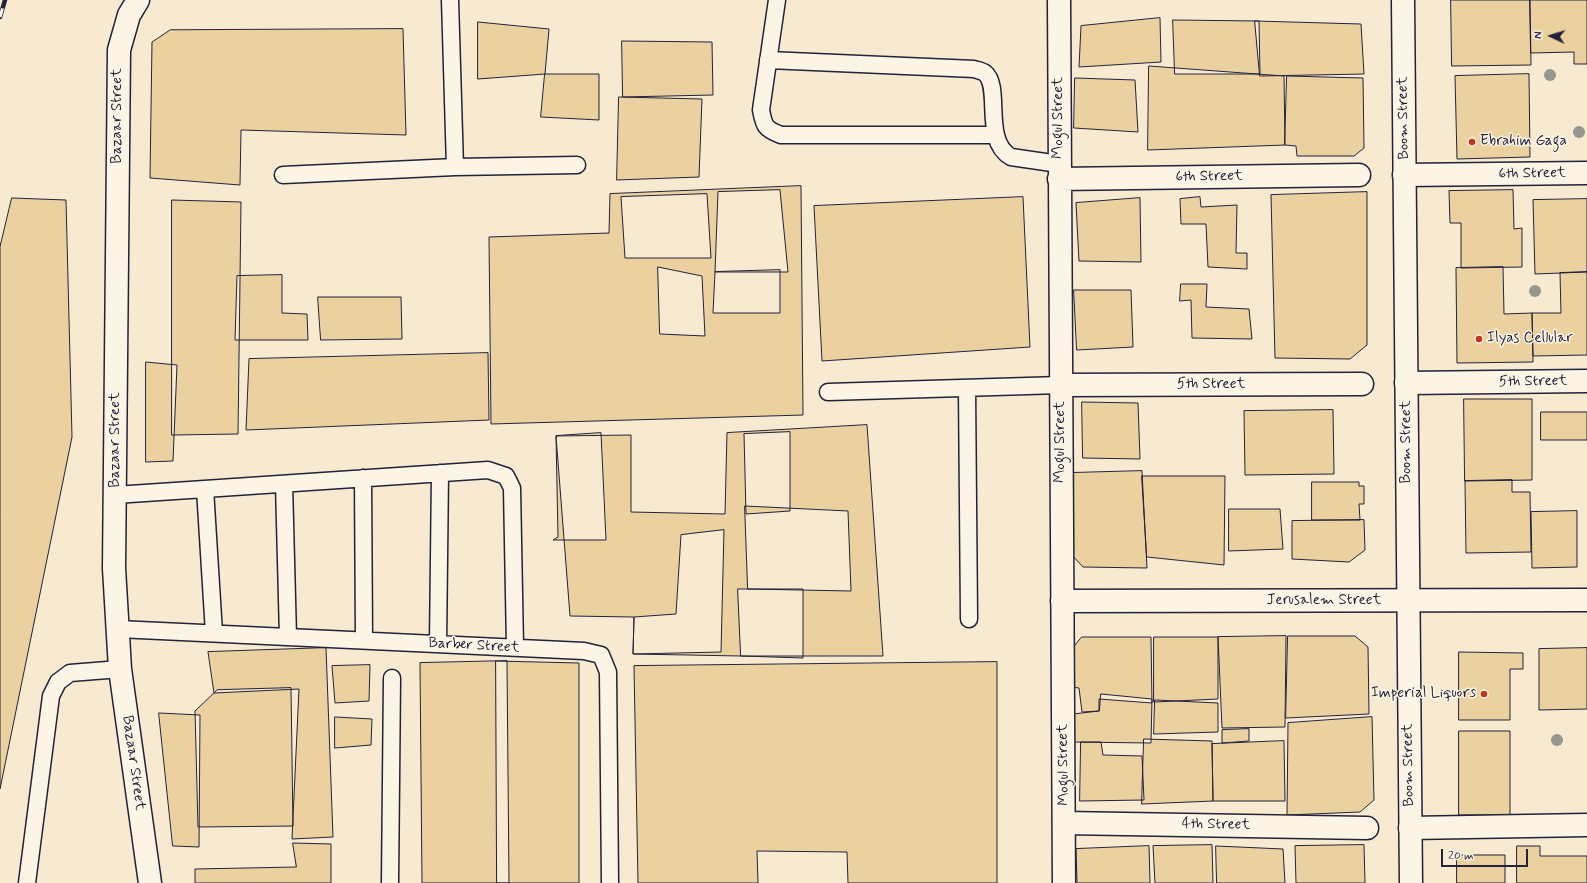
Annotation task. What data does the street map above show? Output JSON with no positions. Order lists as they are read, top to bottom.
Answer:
{
  "streets": {
    "street": [
      "Bazaar Street",
      "Mogul Street",
      "Boom Street",
      "6th Street",
      "5th Street",
      "Jerusalem Street",
      "4th Street"
    ],
    "lane": ["Barber Street"]
  },
  "crossings": [
    ["Bazaar Street", "Barber Street"],
    ["Mogul Street", "6th Street"],
    ["Mogul Street", "5th Street"],
    ["Mogul Street", "Jerusalem Street"],
    ["Mogul Street", "4th Street"],
    ["Boom Street", "6th Street"],
    ["Boom Street", "5th Street"],
    ["Boom Street", "Jerusalem Street"]
  ],
  "places": ["Ebrahim Gaga", "Ilyas Cellular", "Imperial Liquors"],
  "scale_bar": "20 m",
  "north": "left"
}
